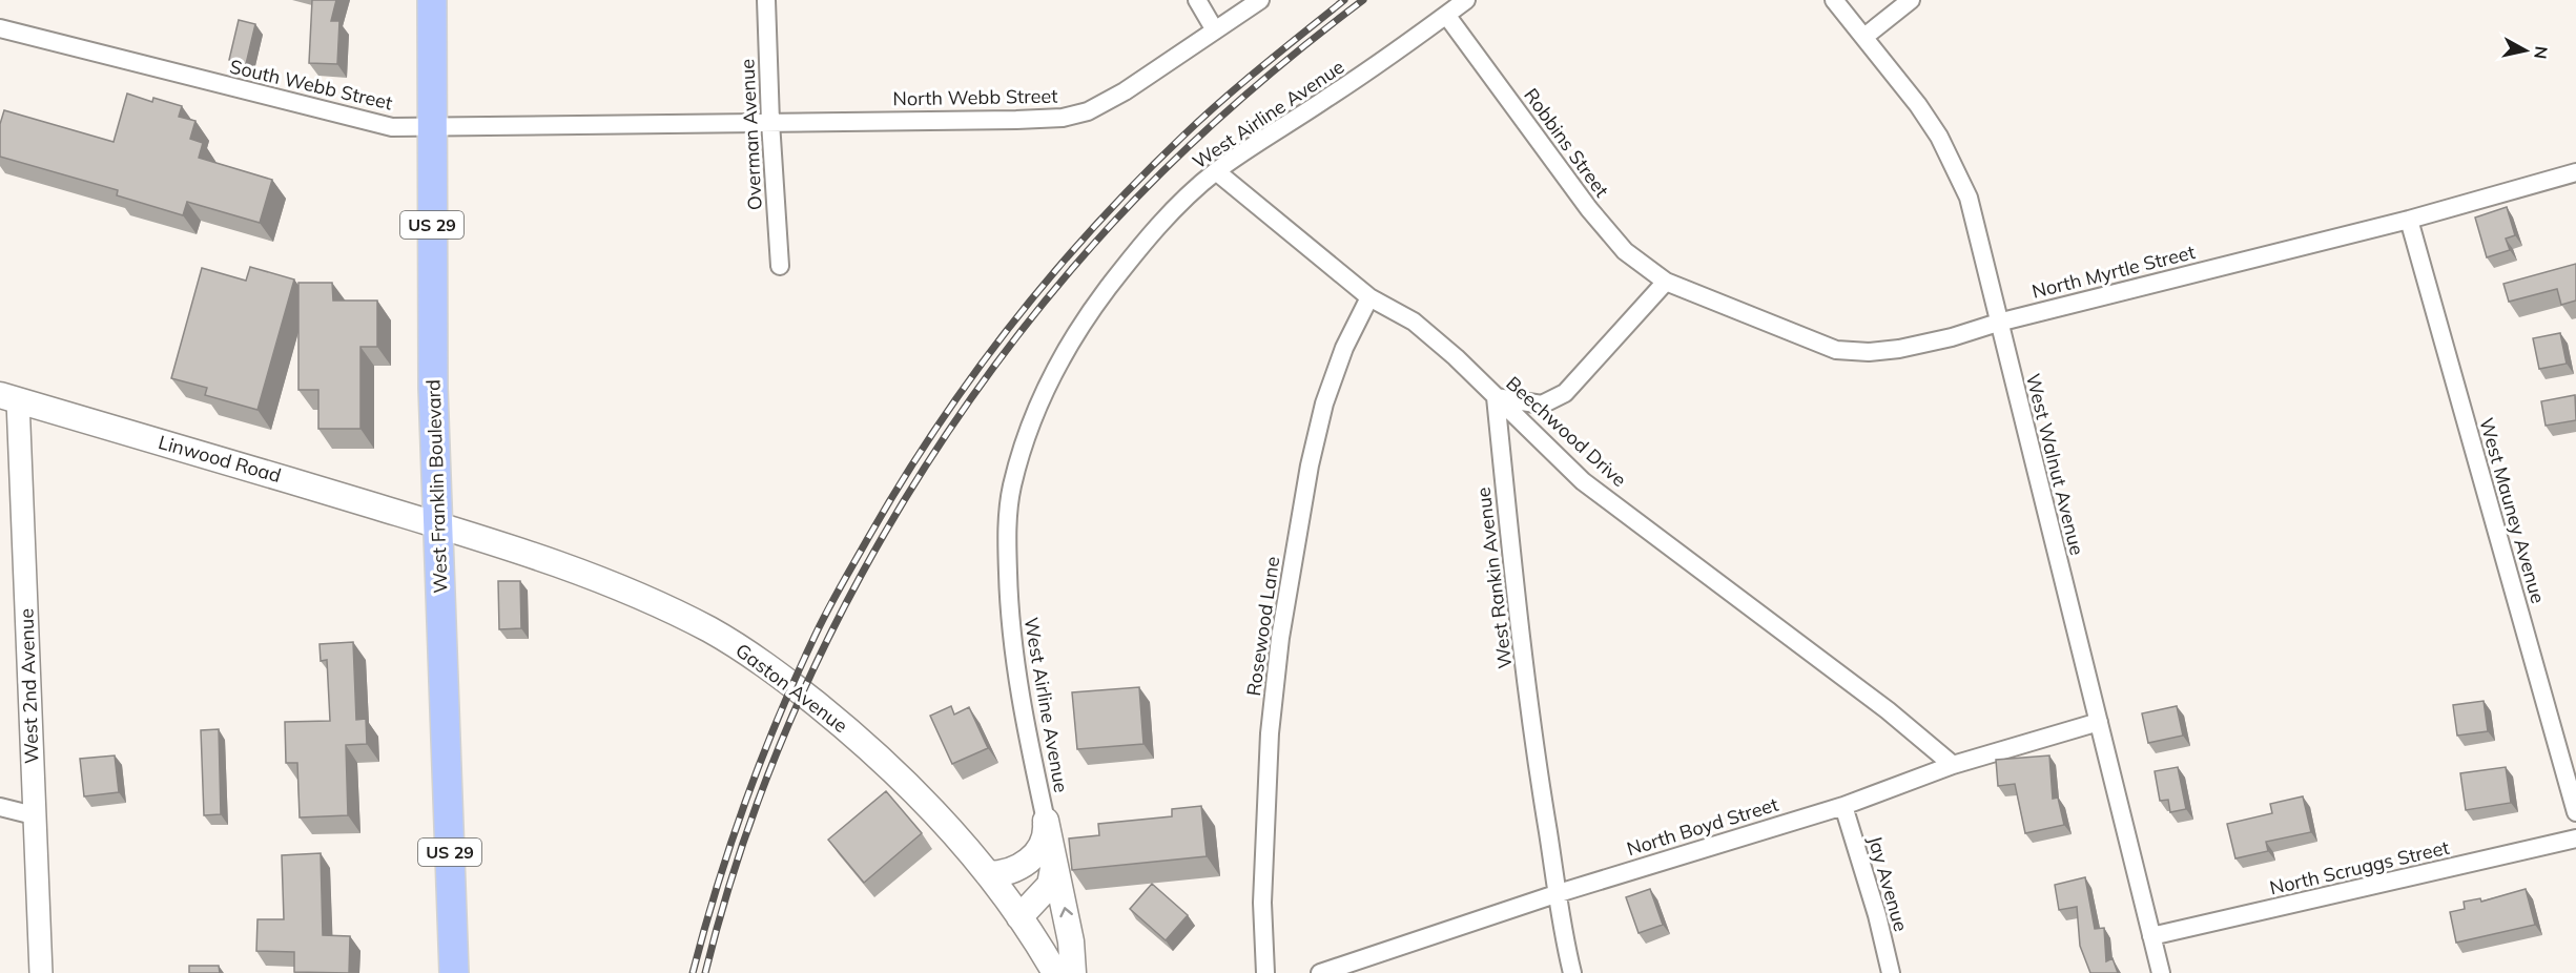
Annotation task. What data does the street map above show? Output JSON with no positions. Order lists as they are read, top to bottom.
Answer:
{
  "streets": {
    "main road": [
      "US 29",
      "Linwood Road",
      "West Franklin Boulevard",
      "Gaston Avenue"
    ],
    "street": [
      "South Webb Street",
      "North Webb Street",
      "West Airline Avenue",
      "Overman Avenue",
      "Robbins Street",
      "North Myrtle Street",
      "Beechwood Drive",
      "West Walnut Avenue",
      "West Mauney Avenue",
      "West Rankin Avenue",
      "Rosewood Lane",
      "West 2nd Avenue",
      "North Boyd Street",
      "North Scruggs Street",
      "Jay Avenue"
    ]
  },
  "crossings": [
    ["South Webb Street", "North Webb Street"],
    ["South Webb Street", "Overman Avenue"],
    ["South Webb Street", "West Franklin Boulevard"],
    ["North Webb Street", "Overman Avenue"],
    ["West Airline Avenue", "Robbins Street"],
    ["West Airline Avenue", "Beechwood Drive"],
    ["Robbins Street", "North Myrtle Street"],
    ["North Myrtle Street", "West Walnut Avenue"],
    ["North Myrtle Street", "West Mauney Avenue"],
    ["Beechwood Drive", "West Rankin Avenue"],
    ["Beechwood Drive", "Rosewood Lane"],
    ["Beechwood Drive", "North Boyd Street"],
    ["Linwood Road", "West Franklin Boulevard"],
    ["Linwood Road", "West 2nd Avenue"],
    ["Linwood Road", "Gaston Avenue"],
    ["West Walnut Avenue", "North Boyd Street"],
    ["West Walnut Avenue", "North Scruggs Street"],
    ["West Franklin Boulevard", "Gaston Avenue"],
    ["West Rankin Avenue", "North Boyd Street"],
    ["North Boyd Street", "Jay Avenue"]
  ],
  "north": "right"
}
